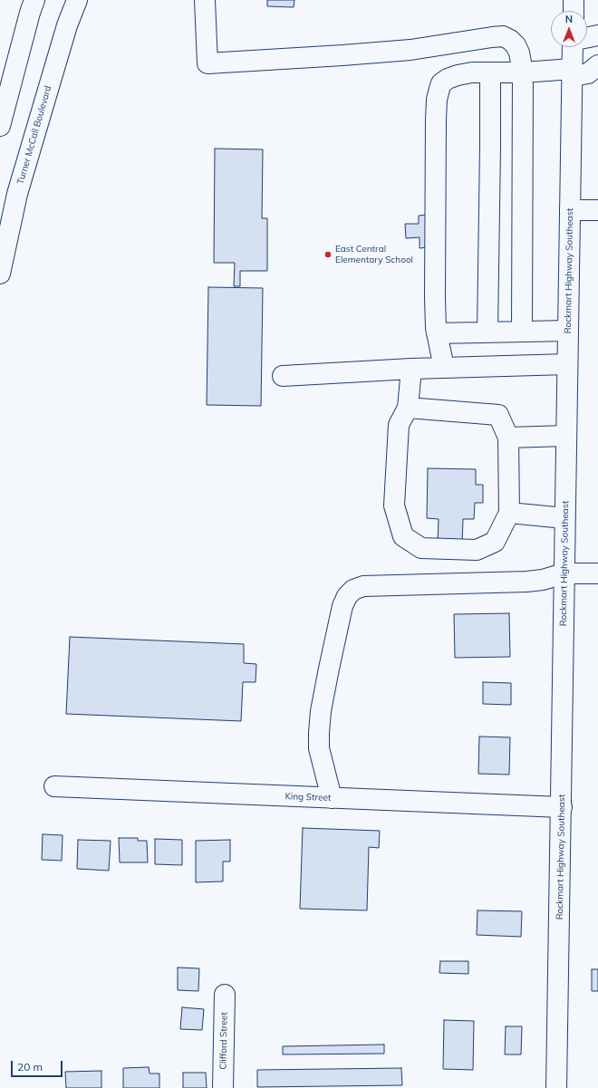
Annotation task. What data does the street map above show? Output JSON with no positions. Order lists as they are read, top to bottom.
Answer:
{
  "streets": {
    "main road": [
      "Turner McCall Boulevard",
      "Rockmart Highway Southeast",
      "King Street",
      "Clifford Street"
    ]
  },
  "crossings": [
    ["Rockmart Highway Southeast", "King Street"]
  ],
  "places": ["East Central Elementary School"],
  "scale_bar": "20 m",
  "north": "top"
}
